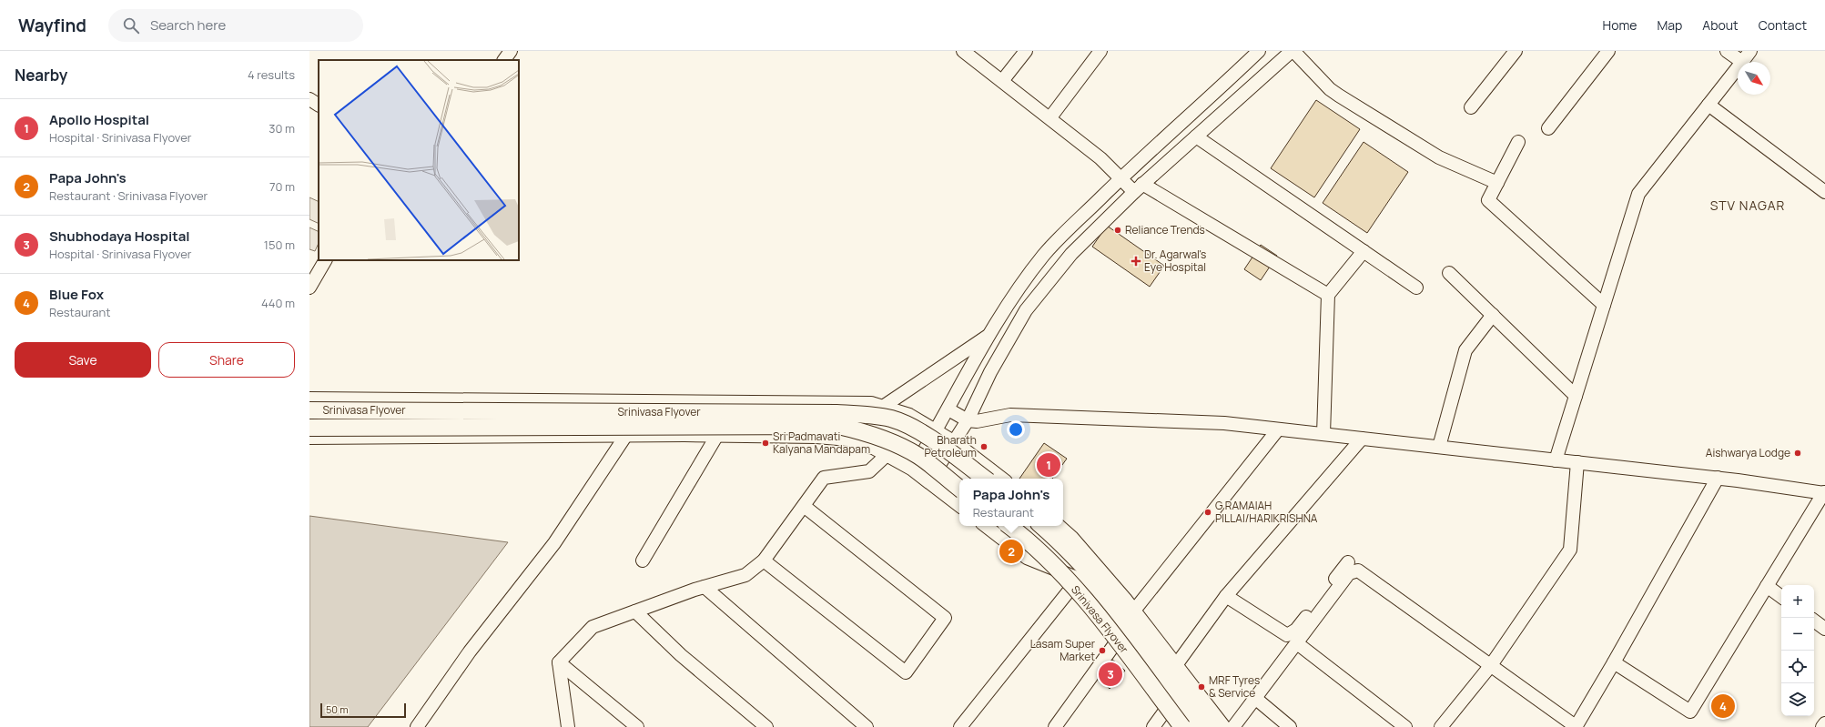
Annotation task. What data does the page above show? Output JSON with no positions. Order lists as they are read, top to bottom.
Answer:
{
  "streets": {
    "main road": ["Srinivasa Flyover"]
  },
  "districts": ["STV NAGAR"],
  "places": {
    "other": [
      "Reliance Trends",
      "Sri Padmavati Kalyana Mandapam",
      "Bharath Petroleum",
      "Aishwarya Lodge",
      "G RAMAIAH PILLAI/HARIKRISHNA",
      "Lasam Super Market",
      "MRF Tyres & Service"
    ],
    "health": ["Dr. Agarwal's Eye Hospital"]
  },
  "scale_bar": "50 m",
  "north": "bottom right",
  "page": {
    "header": "Wayfind",
    "search": "Search here",
    "nav": [
      "Home",
      "Map",
      "About",
      "Contact"
    ],
    "heading": ["Nearby", "4 results"],
    "list": [
      {
        "mark": "1",
        "name": "Apollo Hospital",
        "note": "Hospital · Srinivasa Flyover",
        "value": "30 m"
      },
      {
        "mark": "2",
        "name": "Papa John's",
        "note": "Restaurant · Srinivasa Flyover",
        "value": "70 m"
      },
      {
        "mark": "3",
        "name": "Shubhodaya Hospital",
        "note": "Hospital · Srinivasa Flyover",
        "value": "150 m"
      },
      {
        "mark": "4",
        "name": "Blue Fox",
        "note": "Restaurant",
        "value": "440 m"
      }
    ],
    "buttons": ["Save", "Share"],
    "pins": [
      "1",
      "2",
      "3",
      "4"
    ],
    "popup": ["Papa John's", "Restaurant"],
    "map_buttons": ["+", "−"],
    "scale": "50 m"
  }
}
